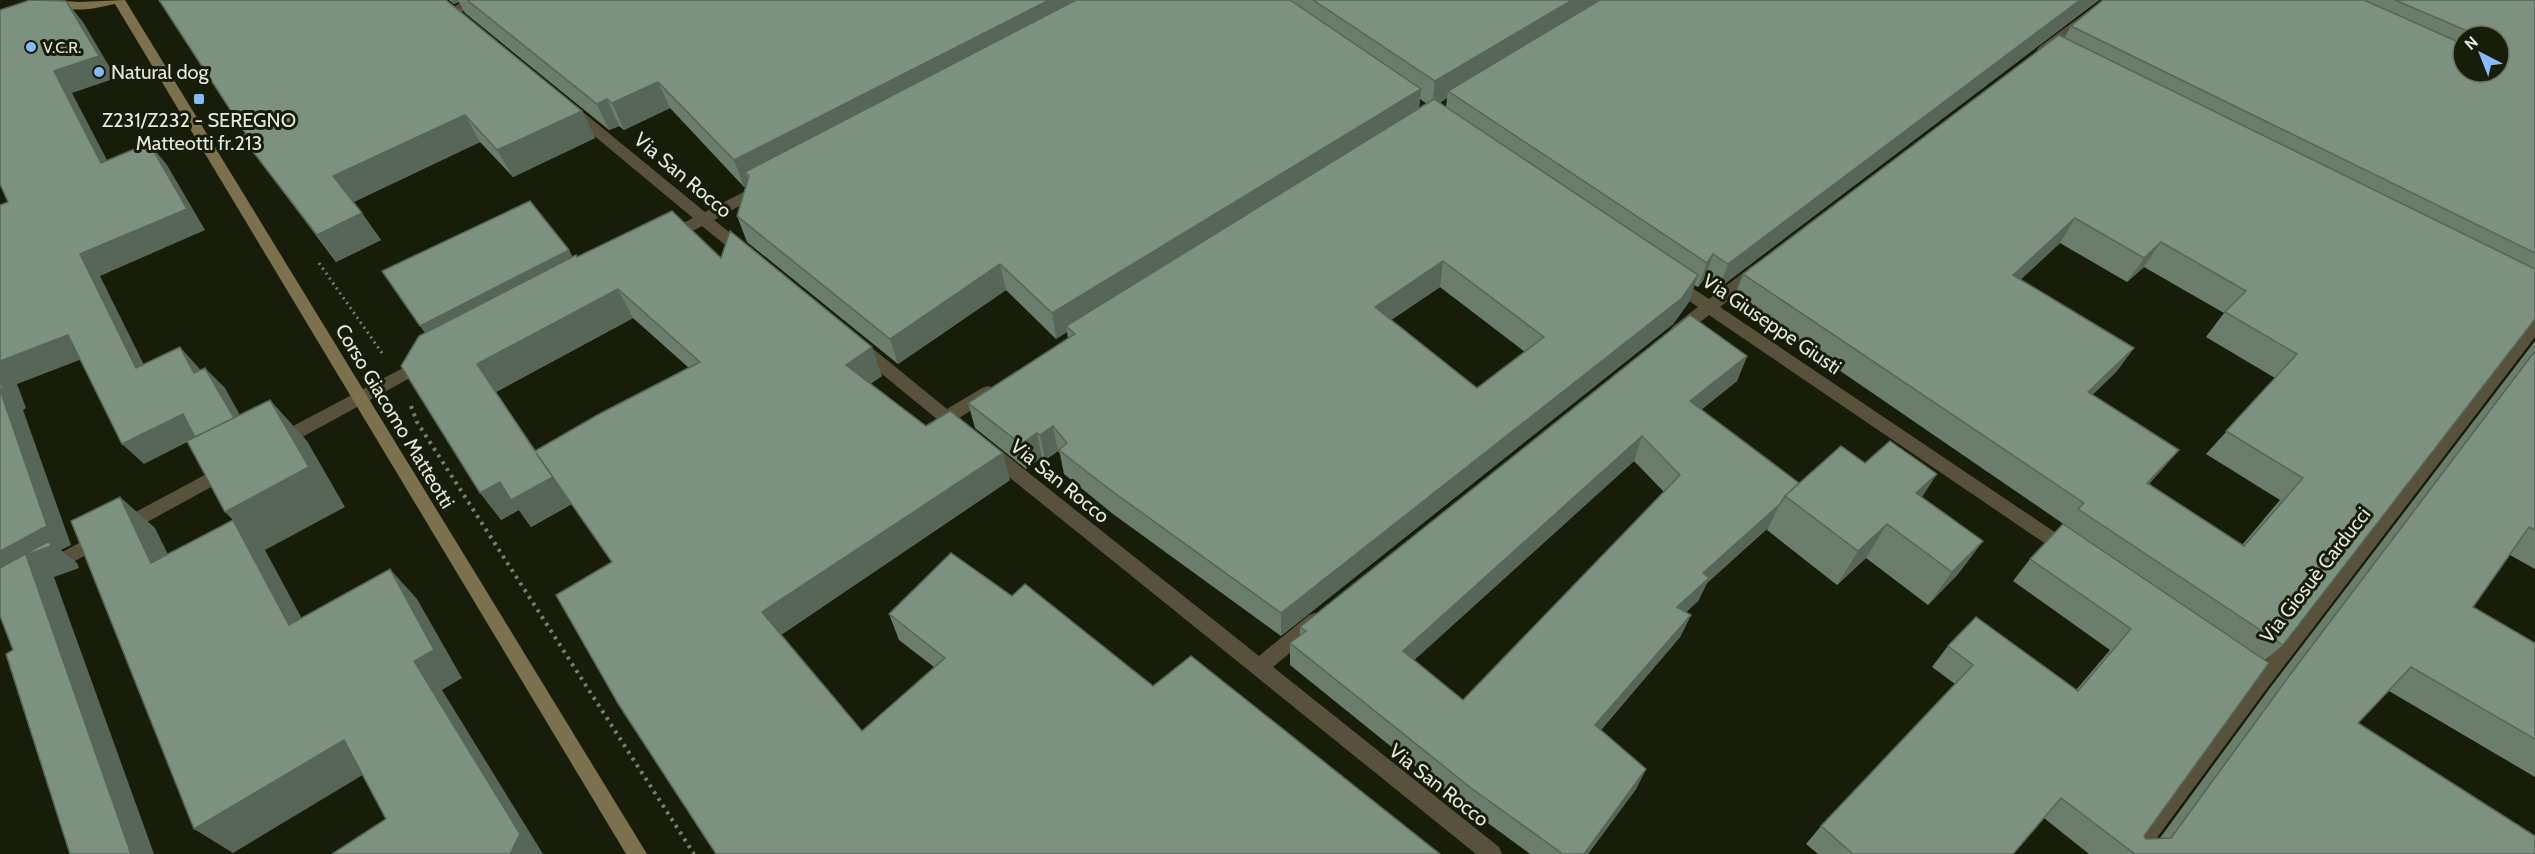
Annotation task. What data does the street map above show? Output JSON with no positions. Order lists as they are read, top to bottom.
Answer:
{
  "streets": {
    "main road": ["Corso Giacomo Matteotti"],
    "street": ["Via San Rocco", "Via Giuseppe Giusti", "Via Giosuè Carducci"]
  },
  "places": {
    "other": ["V.C.R.", "Natural dog"],
    "transit": ["Z231/Z232 - SEREGNO Matteotti fr.213"]
  },
  "north": "top left"
}
